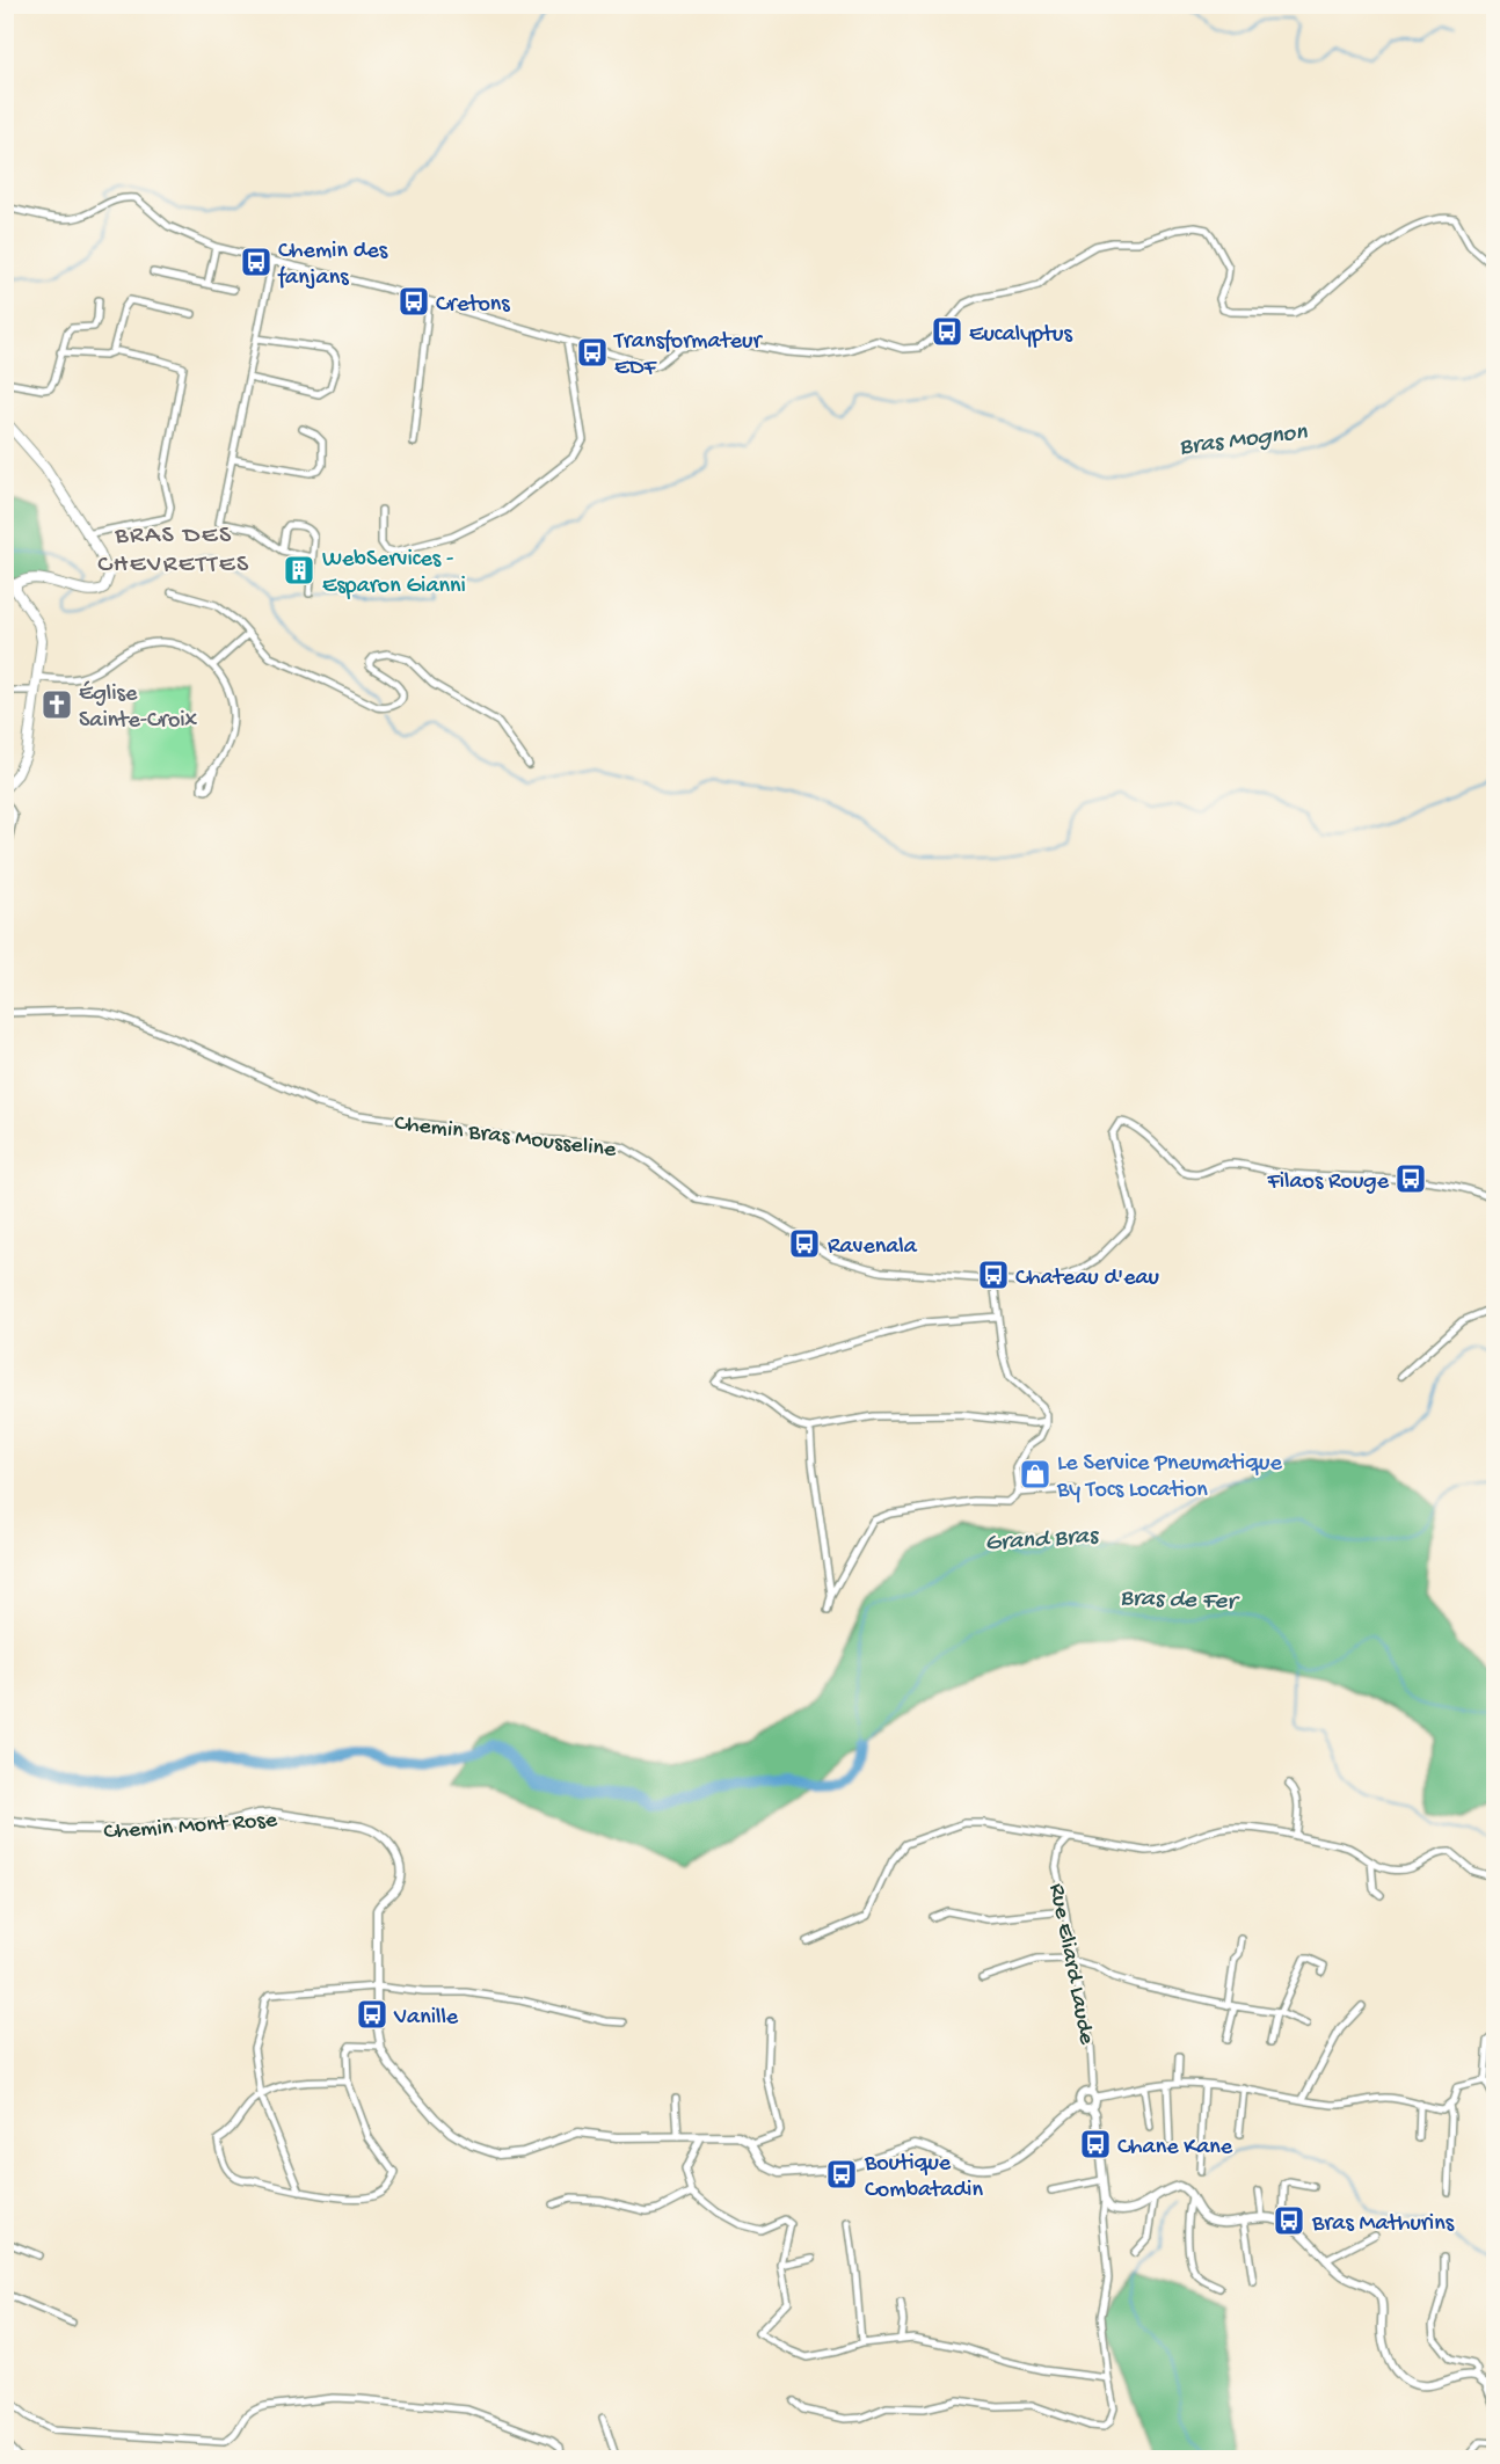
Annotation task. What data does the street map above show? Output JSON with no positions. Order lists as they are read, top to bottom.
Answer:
{
  "streets": {
    "street": ["Chemin Bras Mousseline", "Chemin Mont Rose", "Rue Eliard Laude"]
  },
  "districts": ["BRAS DES CHEVRETTES"],
  "water": ["Bras Mognon", "Grand Bras", "Bras de Fer"],
  "places": {
    "bus stop": [
      "Chemin des fanjans",
      "Cretons",
      "Eucalyptus",
      "Transformateur EDF",
      "Filaos Rouge",
      "Ravenala",
      "Chateau d'eau",
      "Vanille",
      "Chane Kane",
      "Boutique Combatadin",
      "Bras Mathurins"
    ],
    "building": ["WebServices - Esparon Gianni"],
    "church": ["Église Sainte-Croix"],
    "shop": ["Le Service Pneumatique By Tocs Location"]
  }
}
